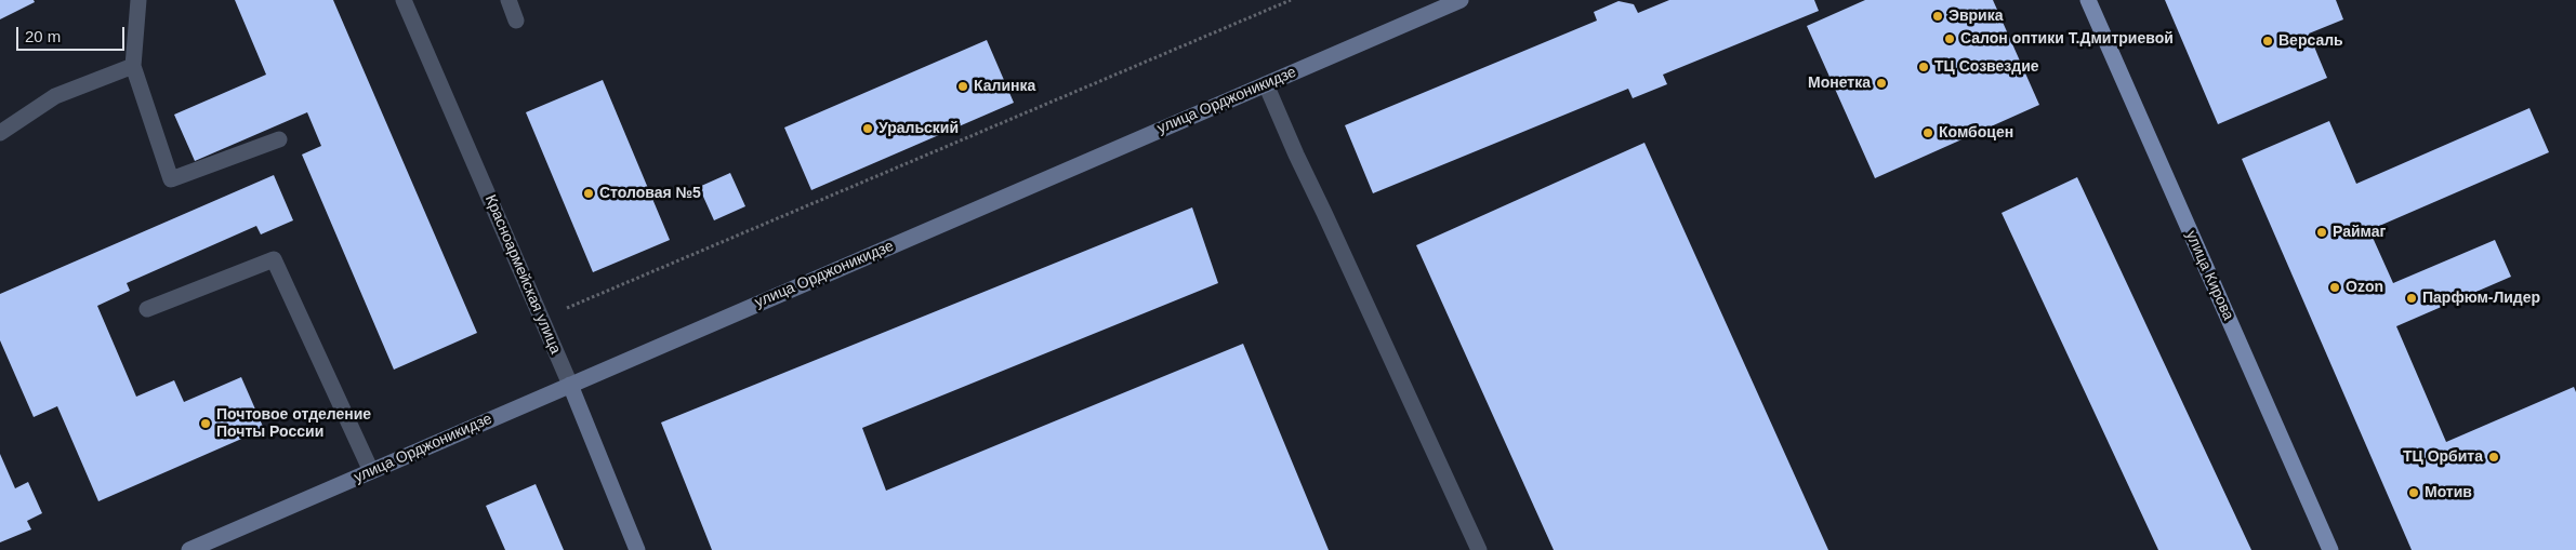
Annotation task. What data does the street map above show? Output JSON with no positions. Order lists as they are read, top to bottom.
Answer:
{
  "streets": {
    "main road": ["улица Орджоникидзе", "Красноармейская улица", "улица Кирова"]
  },
  "crossings": [
    ["улица Орджоникидзе", "Красноармейская улица"]
  ],
  "places": [
    "Эврика",
    "Салон оптики Т.Дмитриевой",
    "Версаль",
    "ТЦ Созвездие",
    "Монетка",
    "Калинка",
    "Уральский",
    "Комбоцен",
    "Столовая №5",
    "Раймаг",
    "Ozon",
    "Парфюм-Лидер",
    "Почтовое отделение Почты России",
    "ТЦ Орбита",
    "Мотив"
  ],
  "scale_bar": "20 m"
}
